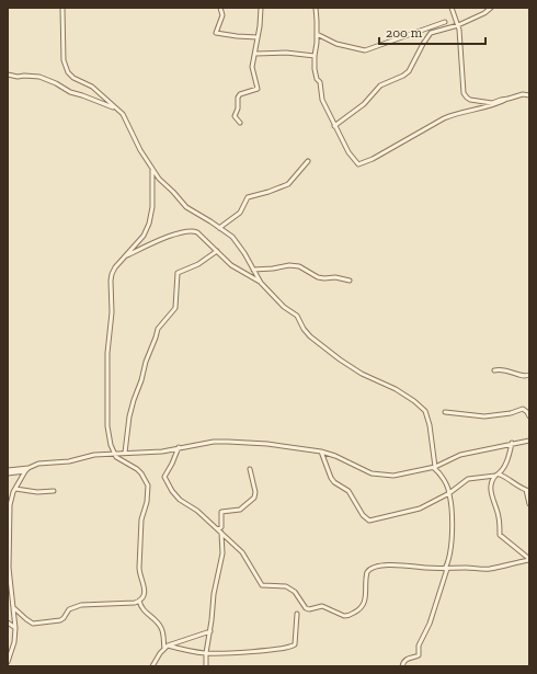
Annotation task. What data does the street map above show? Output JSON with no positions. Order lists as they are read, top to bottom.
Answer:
{
  "scale_bar": "200 m"
}
